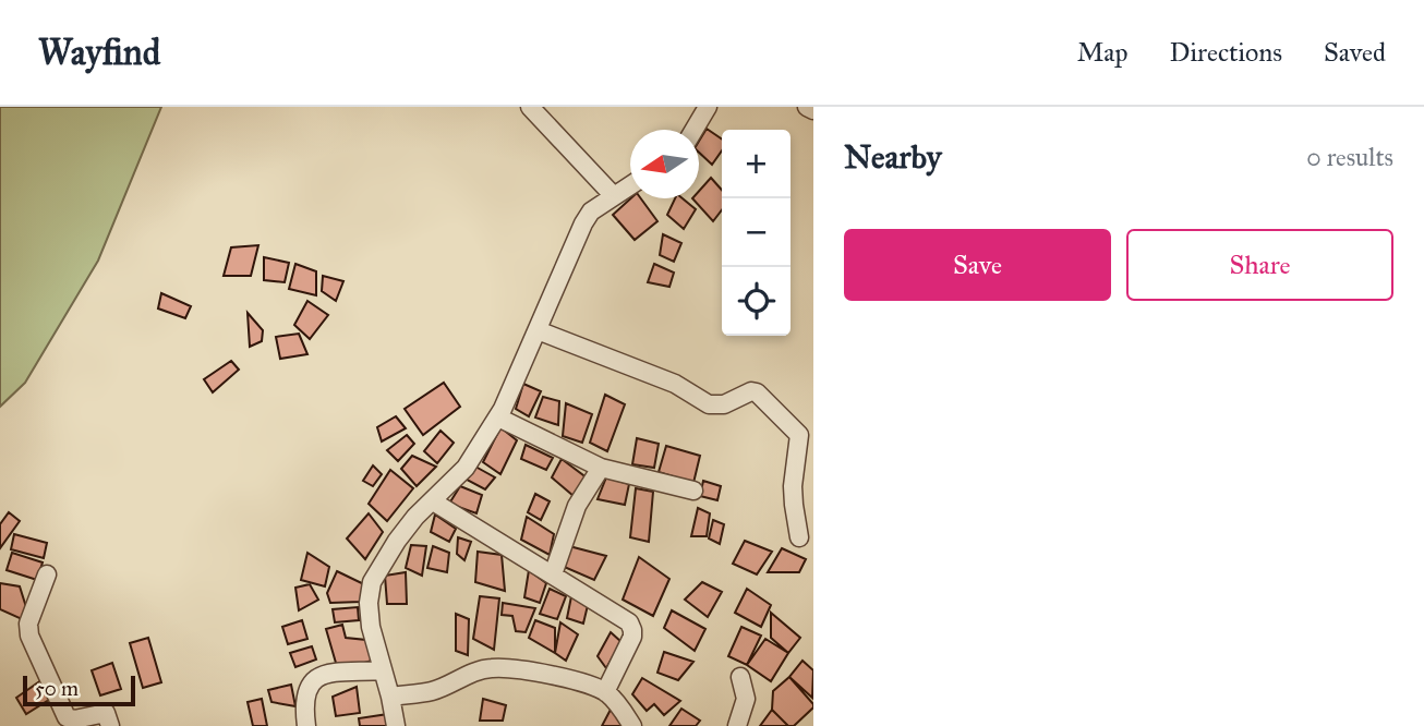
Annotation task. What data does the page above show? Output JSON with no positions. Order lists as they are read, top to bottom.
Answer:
{
  "scale_bar": "50 m",
  "north": "left",
  "page": {
    "header": "Wayfind",
    "nav": ["Map", "Directions", "Saved"],
    "heading": ["Nearby", "0 results"],
    "map_buttons": ["+", "−"],
    "buttons": ["Save", "Share"],
    "scale": "50 m"
  }
}
